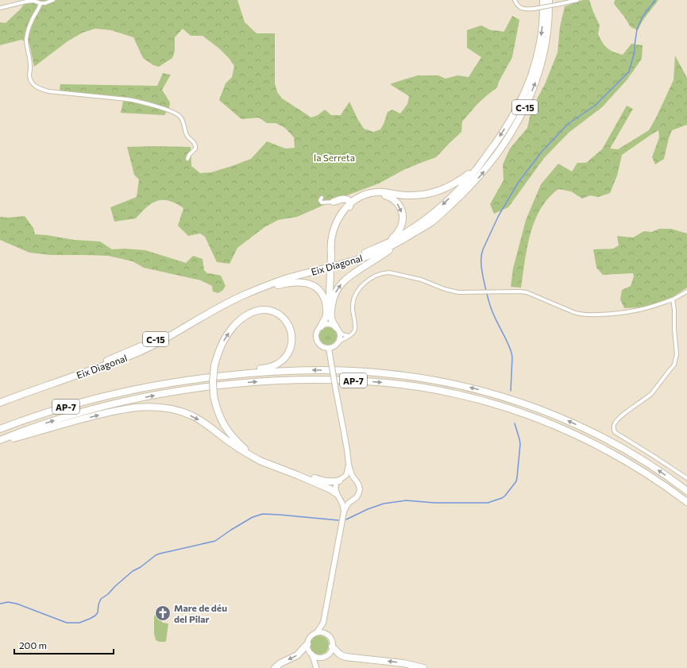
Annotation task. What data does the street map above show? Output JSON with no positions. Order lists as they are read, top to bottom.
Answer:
{
  "streets": {
    "highway": ["C-15", "Eix Diagonal", "AP-7"]
  },
  "parks": ["la Serreta"],
  "places": {
    "church": ["Mare de déu del Pilar"]
  },
  "scale_bar": "200 m"
}
